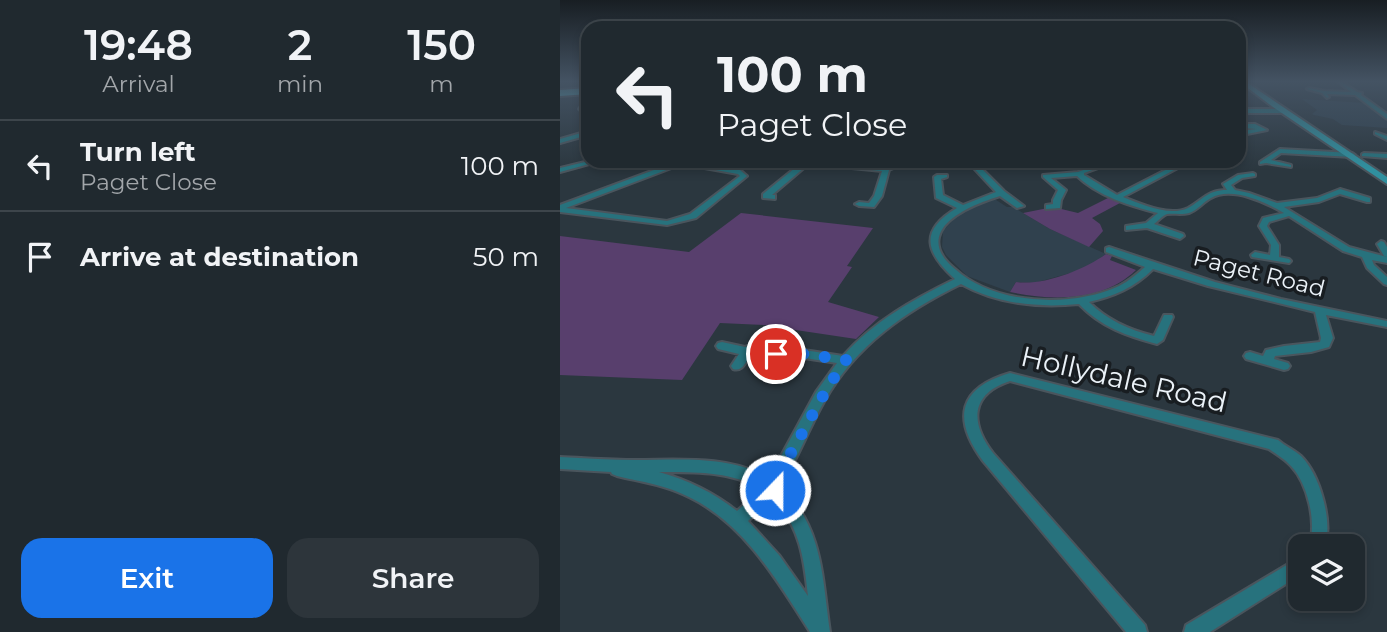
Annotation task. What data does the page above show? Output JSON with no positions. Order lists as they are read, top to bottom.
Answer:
{
  "streets": {
    "street": ["Paget Road", "Hollydale Road"]
  },
  "page": {
    "eta": [
      "19:48",
      "Arrival",
      "2",
      "min",
      "150",
      "m"
    ],
    "turn": ["100 m", "Paget Close"],
    "list": [
      {
        "name": "Turn left",
        "note": "Paget Close",
        "value": "100 m"
      },
      {
        "name": "Arrive at destination",
        "value": "50 m"
      }
    ],
    "buttons": ["Exit", "Share"]
  }
}
